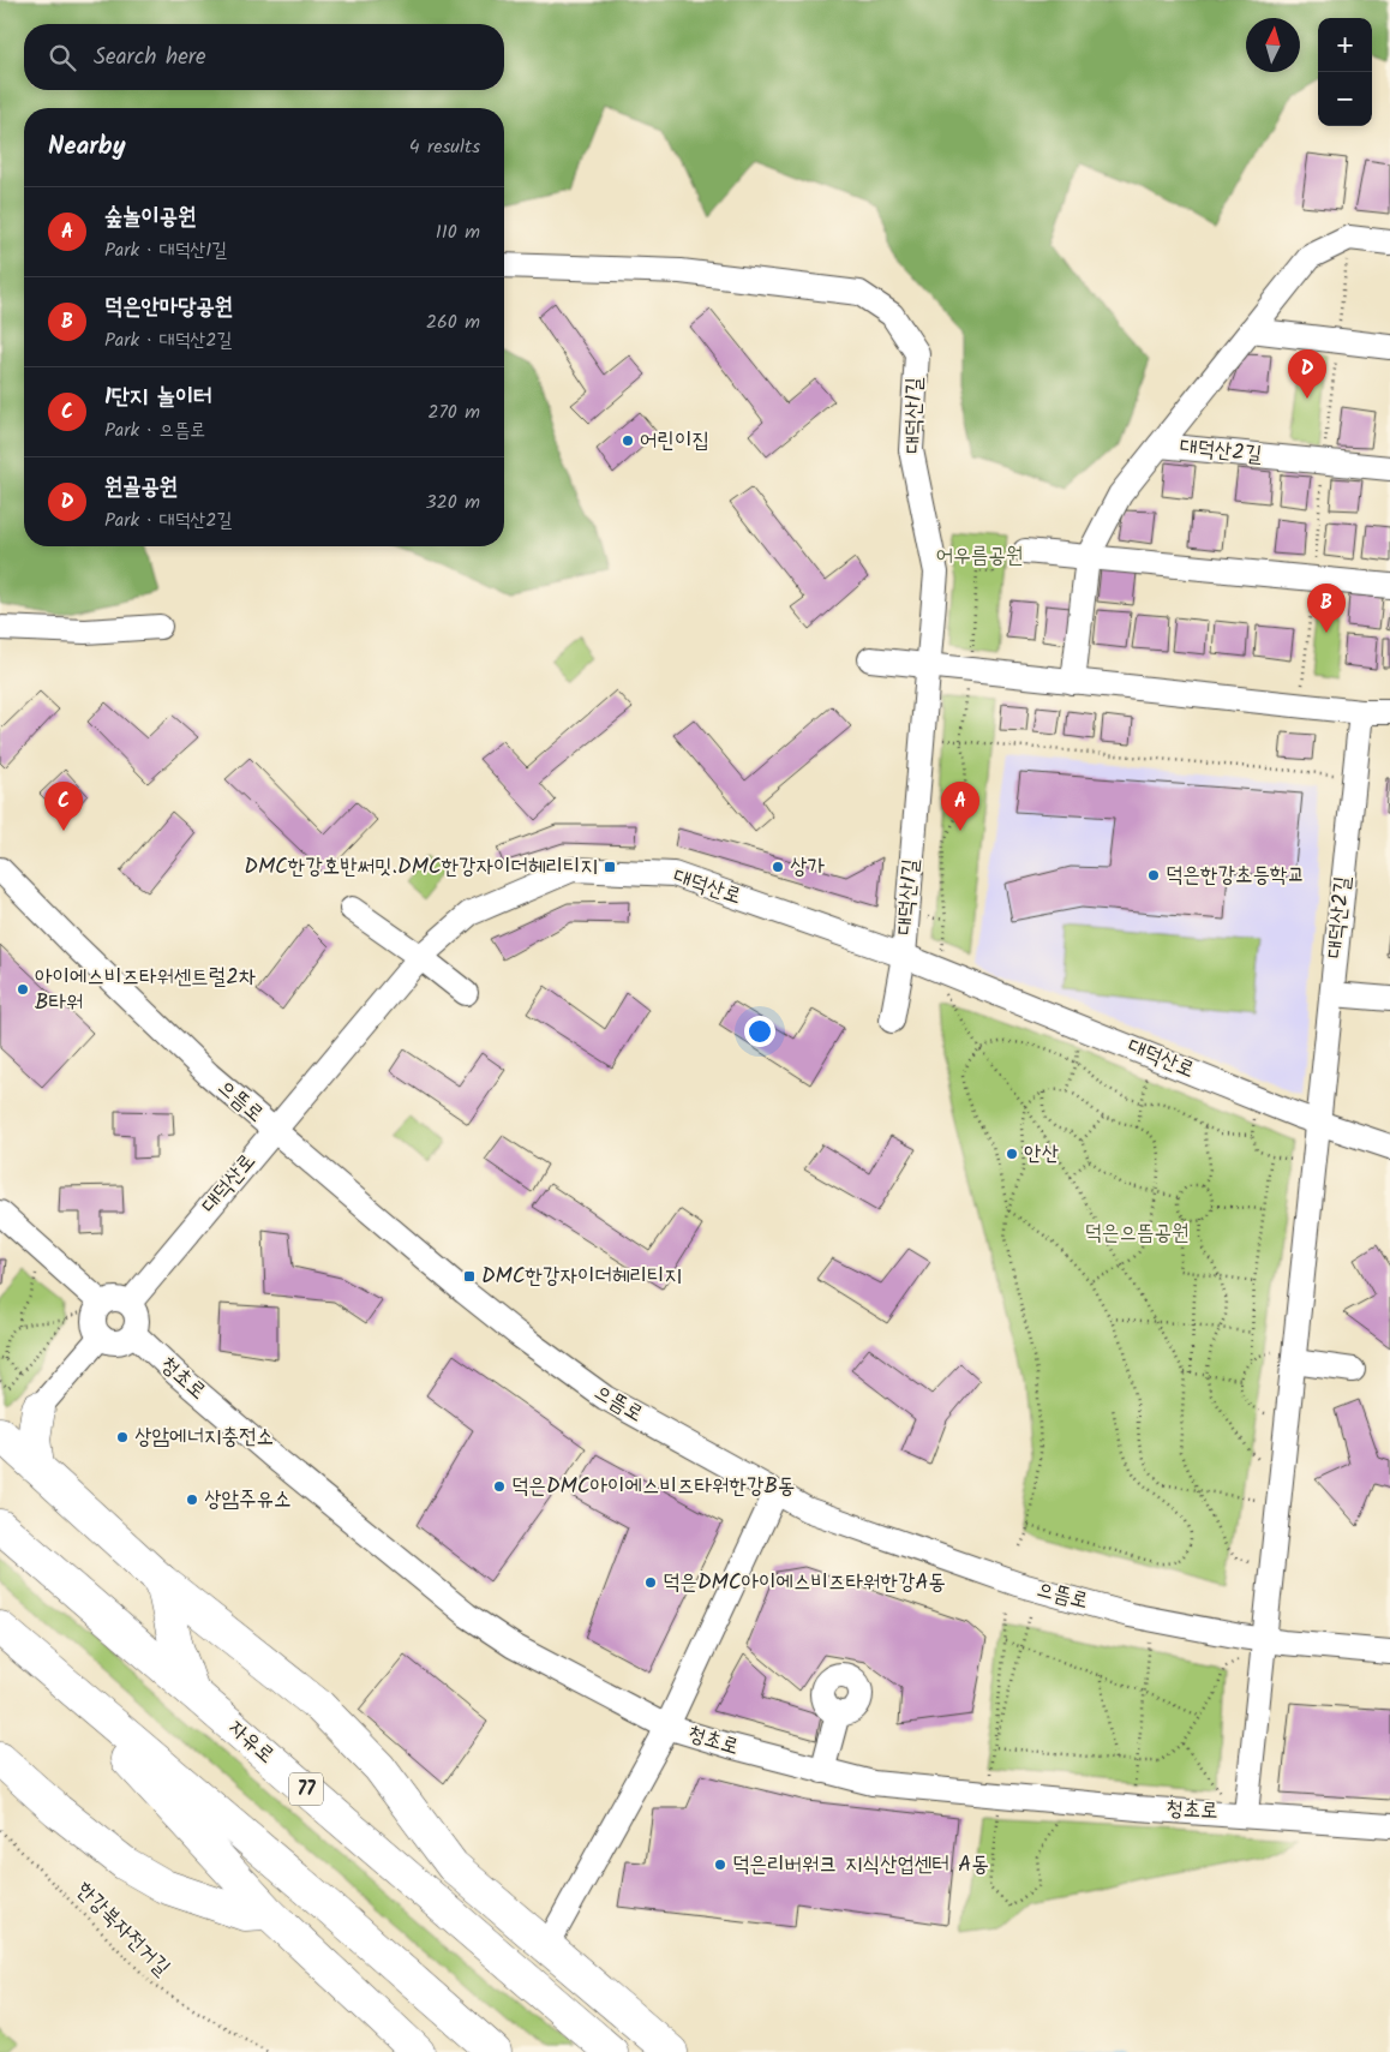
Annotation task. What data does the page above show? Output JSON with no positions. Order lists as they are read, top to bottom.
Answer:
{
  "streets": {
    "highway": ["자유로", "77"],
    "street": [
      "대덕산1길",
      "대덕산2길",
      "대덕산로",
      "으뜸로",
      "청초로"
    ],
    "path": ["한강북자전거길"]
  },
  "crossings": [
    ["대덕산1길", "대덕산로"],
    ["대덕산2길", "대덕산로"],
    ["대덕산2길", "청초로"],
    ["대덕산로", "으뜸로"],
    ["대덕산로", "청초로"],
    ["으뜸로", "청초로"]
  ],
  "parks": ["어우름공원", "덕은으뜸공원"],
  "places": {
    "other": [
      "어린이집",
      "상가",
      "덕은한강초등학교",
      "아이에스비즈타워센트럴2차 B타워",
      "안산",
      "상암에너지충전소",
      "덕은DMC아이에스비즈타워한강B동",
      "상암주유소",
      "덕은DMC아이에스비즈타워한강A동",
      "덕은리버워크 지식산업센터 A동"
    ],
    "transit": ["DMC한강호반써밋.DMC한강자이더헤리티지", "DMC한강자이더헤리티지"]
  },
  "north": "top",
  "page": {
    "map_buttons": ["+", "−"],
    "search": "Search here",
    "heading": ["Nearby", "4 results"],
    "list": [
      {
        "mark": "A",
        "name": "숲놀이공원",
        "note": "Park · 대덕산1길",
        "value": "110 m"
      },
      {
        "mark": "B",
        "name": "덕은안마당공원",
        "note": "Park · 대덕산2길",
        "value": "260 m"
      },
      {
        "mark": "C",
        "name": "1단지 놀이터",
        "note": "Park · 으뜸로",
        "value": "270 m"
      },
      {
        "mark": "D",
        "name": "원골공원",
        "note": "Park · 대덕산2길",
        "value": "320 m"
      }
    ],
    "pins": [
      "D",
      "B",
      "A",
      "C"
    ]
  }
}
